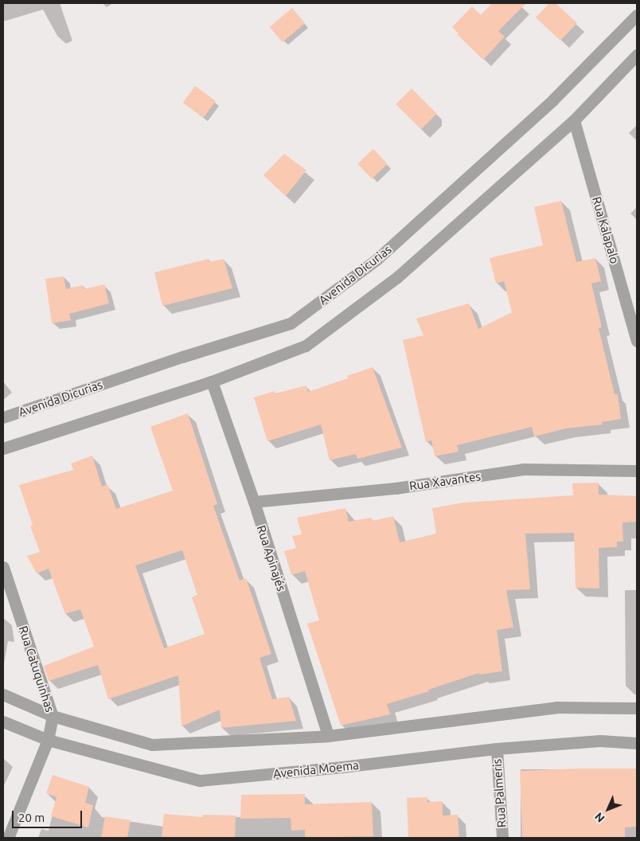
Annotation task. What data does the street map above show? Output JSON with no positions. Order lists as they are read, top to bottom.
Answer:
{
  "streets": {
    "street": [
      "Rua Kalapalo",
      "Avenida Dicurias",
      "Rua Xavantes",
      "Rua Apinajés",
      "Rua Catuquinhas",
      "Avenida Moema",
      "Rua Palmeris"
    ]
  },
  "crossings": [
    ["Rua Xavantes", "Rua Apinajés"],
    ["Rua Catuquinhas", "Avenida Moema"],
    ["Avenida Moema", "Rua Palmeris"]
  ],
  "scale_bar": "20 m",
  "north": "bottom left"
}
